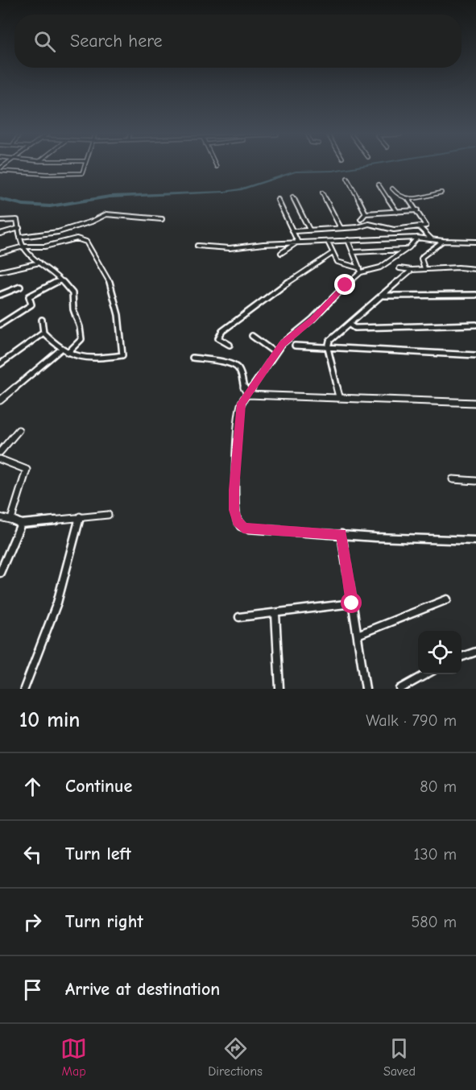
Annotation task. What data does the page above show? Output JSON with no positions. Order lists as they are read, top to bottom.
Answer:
{
  "page": {
    "search": "Search here",
    "heading": ["10 min", "Walk · 790 m"],
    "list": [
      ["Continue", "80 m"],
      ["Turn left", "130 m"],
      ["Turn right", "580 m"],
      "Arrive at destination"
    ],
    "nav": ["Map", "Directions", "Saved"]
  }
}
